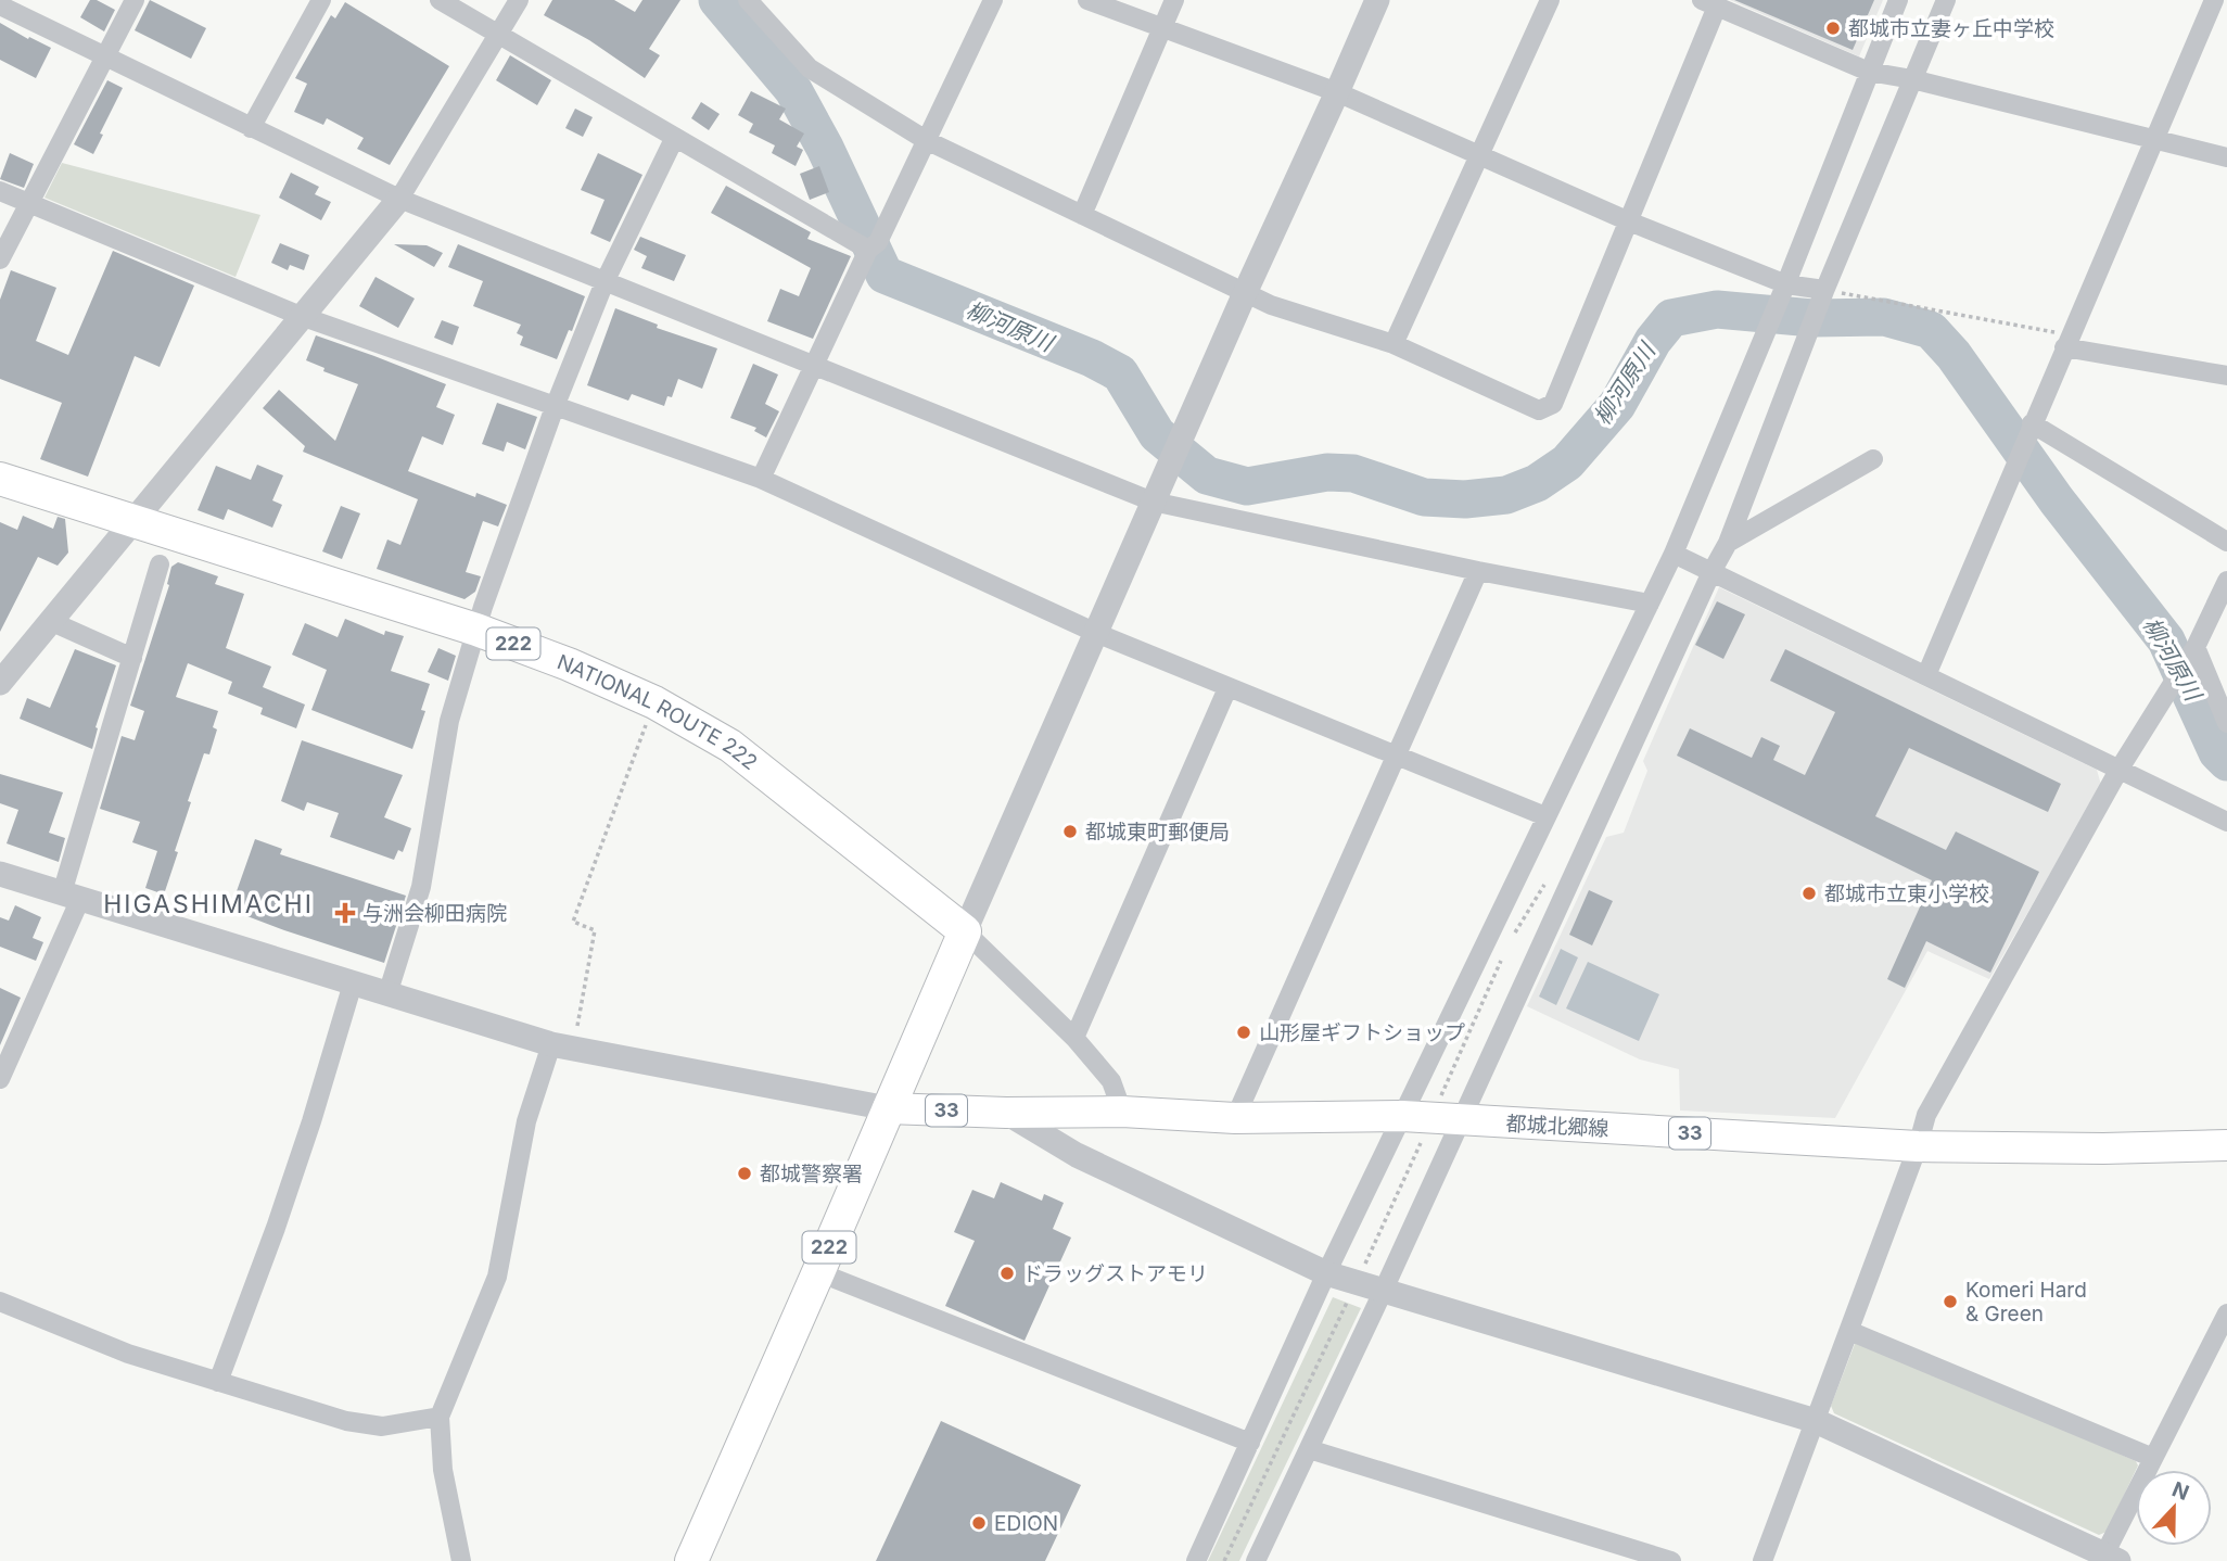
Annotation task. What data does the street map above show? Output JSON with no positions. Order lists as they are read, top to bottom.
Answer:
{
  "streets": {
    "highway": ["222", "NATIONAL ROUTE 222"],
    "main road": ["33", "都城北郷線"]
  },
  "crossings": [
    ["222", "NATIONAL ROUTE 222"],
    ["222", "都城北郷線"]
  ],
  "districts": ["HIGASHIMACHI"],
  "water": ["柳河原川"],
  "places": {
    "other": [
      "都城市立妻ヶ丘中学校",
      "都城東町郵便局",
      "都城市立東小学校",
      "山形屋ギフトショップ",
      "都城警察署",
      "ドラッグストアモリ",
      "Komeri Hard & Green",
      "EDION"
    ],
    "health": ["与洲会柳田病院"]
  },
  "north": "top"
}
